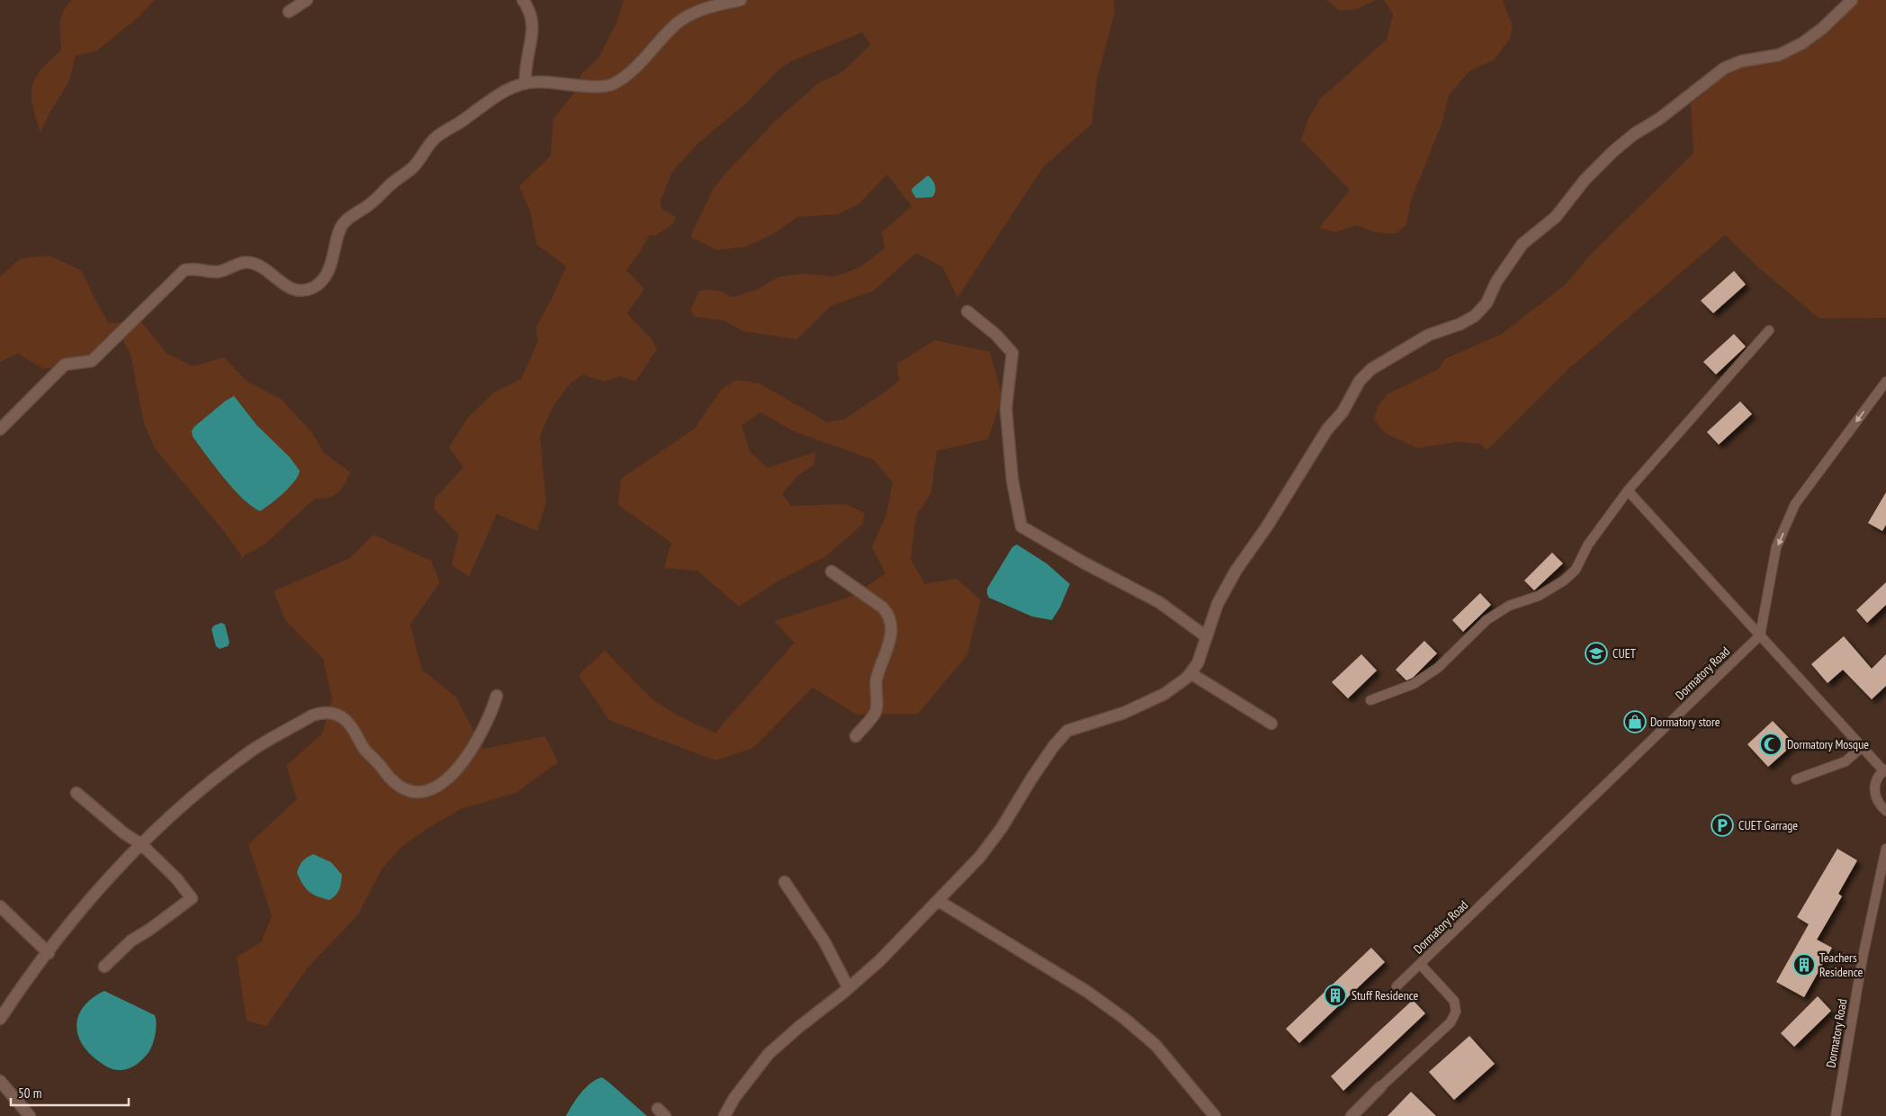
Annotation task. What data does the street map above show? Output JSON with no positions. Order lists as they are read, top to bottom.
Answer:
{
  "streets": {
    "lane": ["Dormatory Road"]
  },
  "places": {
    "school or university": ["CUET"],
    "shop": ["Dormatory store"],
    "mosque": ["Dormatory Mosque"],
    "parking": ["CUET Garrage"],
    "building": ["Teachers Residence", "Stuff Residence"]
  },
  "scale_bar": "50 m"
}
